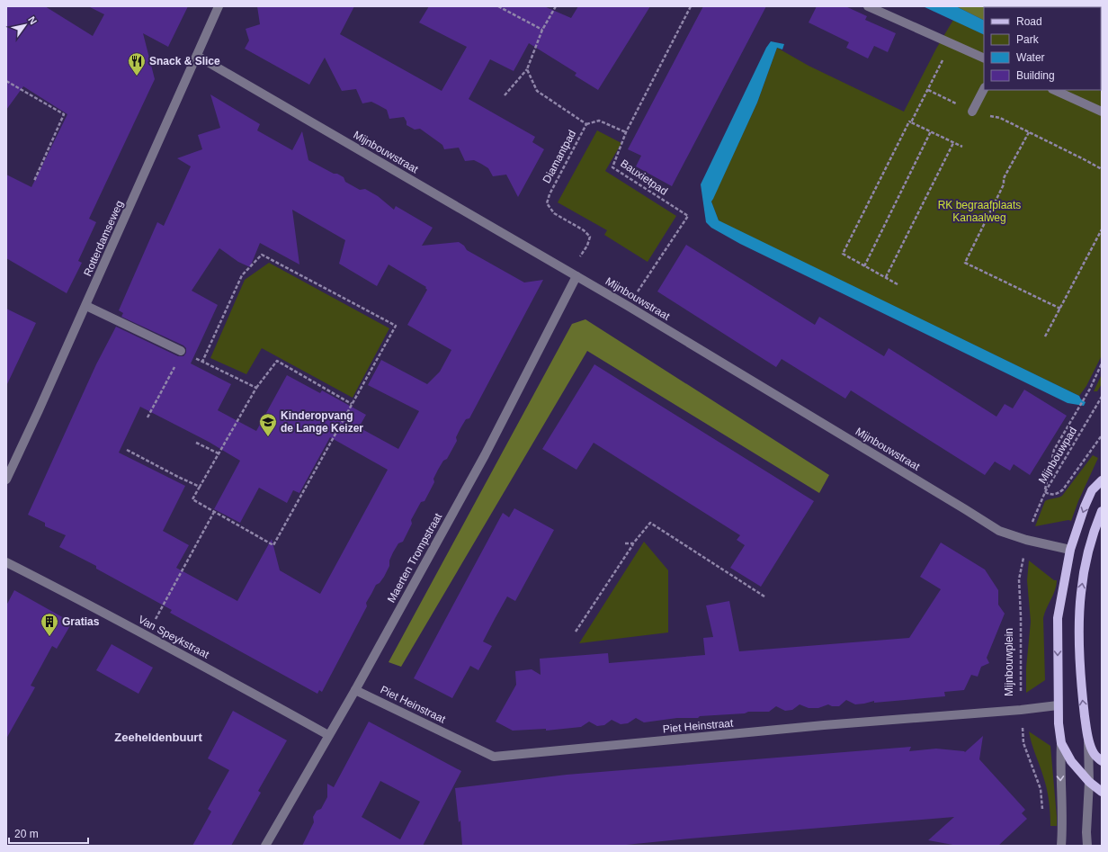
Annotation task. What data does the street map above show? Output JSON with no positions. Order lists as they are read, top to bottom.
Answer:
{
  "streets": {
    "street": [
      "Mijnbouwstraat",
      "Rotterdamseweg",
      "Maerten Trompstraat",
      "Van Speykstraat",
      "Piet Heinstraat"
    ],
    "path": [
      "Diamantpad",
      "Bauxietpad",
      "Mijnbouwpad",
      "Mijnbouwplein"
    ]
  },
  "crossings": [
    ["Mijnbouwstraat", "Diamantpad"],
    ["Mijnbouwstraat", "Bauxietpad"],
    ["Mijnbouwstraat", "Rotterdamseweg"],
    ["Mijnbouwstraat", "Maerten Trompstraat"],
    ["Mijnbouwstraat", "Mijnbouwplein"],
    ["Diamantpad", "Maerten Trompstraat"],
    ["Mijnbouwpad", "Mijnbouwplein"],
    ["Maerten Trompstraat", "Van Speykstraat"],
    ["Maerten Trompstraat", "Piet Heinstraat"],
    ["Mijnbouwplein", "Piet Heinstraat"]
  ],
  "districts": ["Zeeheldenbuurt"],
  "parks": ["RK begraafplaats Kanaalweg"],
  "places": {
    "restaurant": ["Snack & Slice"],
    "school or university": ["Kinderopvang de Lange Keizer"],
    "building": ["Gratias"]
  },
  "legend": [
    "Road",
    "Park",
    "Water",
    "Building"
  ],
  "scale_bar": "20 m",
  "north": "top right"
}
